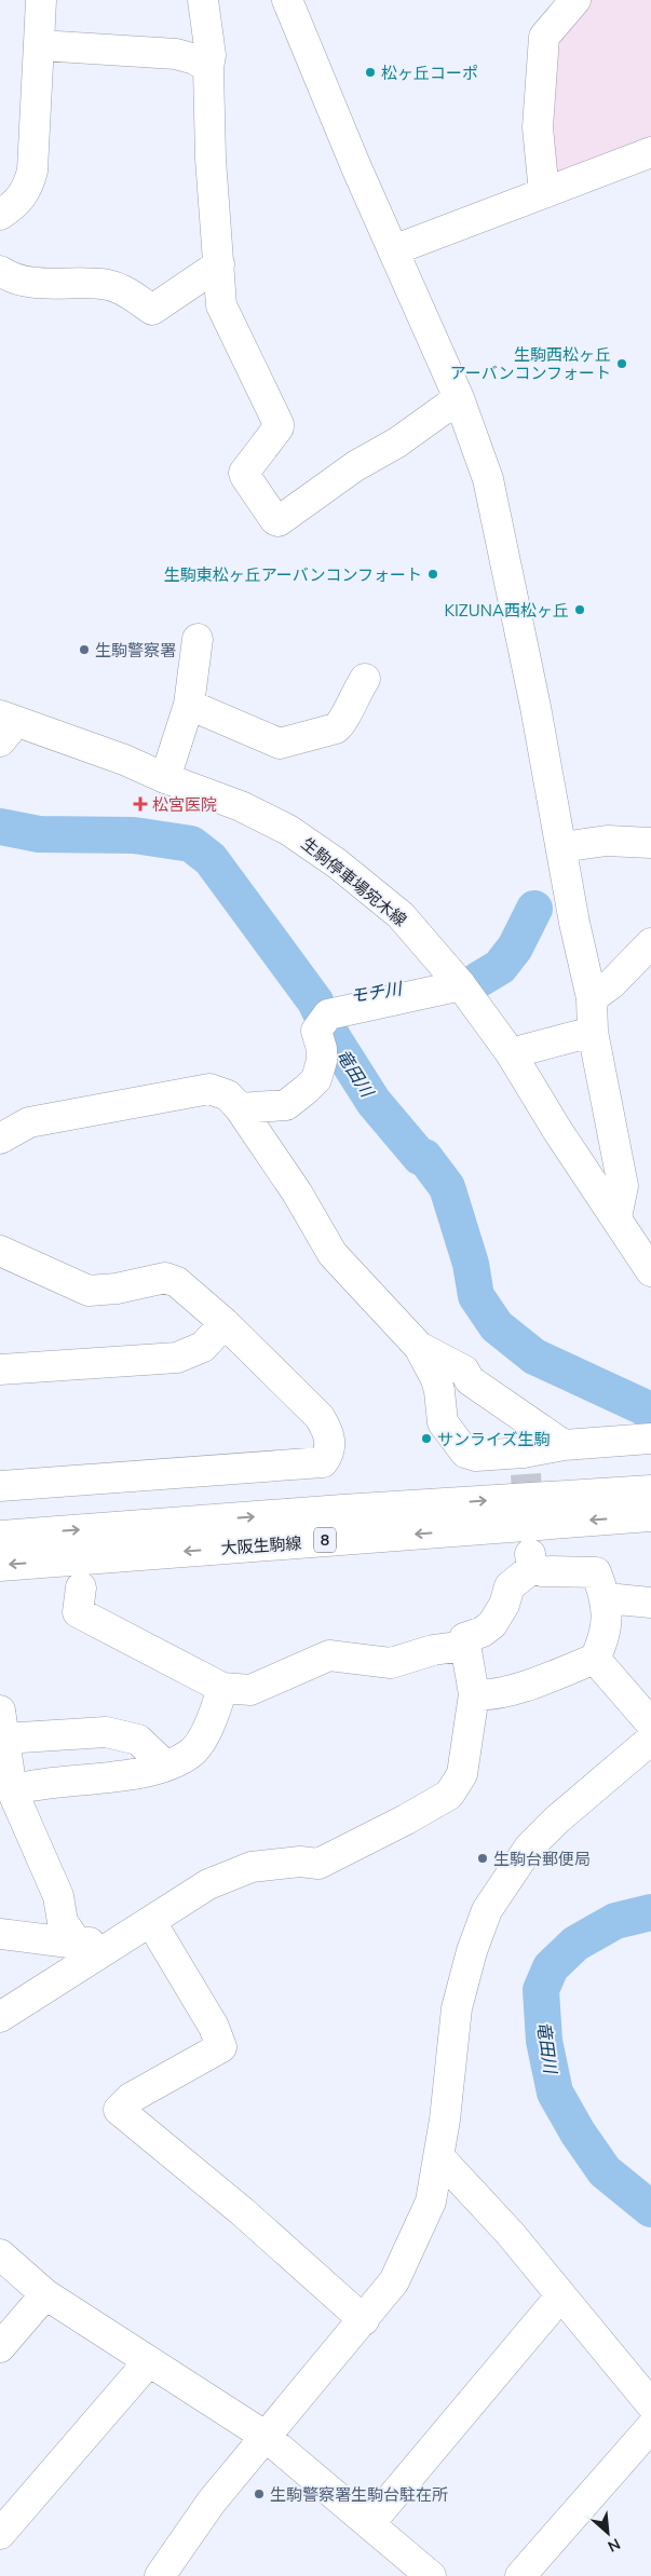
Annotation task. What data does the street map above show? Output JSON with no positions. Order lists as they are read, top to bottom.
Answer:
{
  "streets": {
    "street": ["生駒停車場宛木線", "8", "大阪生駒線"]
  },
  "water": ["モチ川", "竜田川"],
  "places": {
    "other": [
      "松ヶ丘コーポ",
      "生駒西松ヶ丘 アーバンコンフォート",
      "生駒東松ヶ丘アーバンコンフォート",
      "KIZUNA西松ヶ丘",
      "生駒警察署",
      "サンライズ生駒",
      "生駒台郵便局",
      "生駒警察署生駒台駐在所"
    ],
    "health": ["松宮医院"]
  },
  "north": "bottom right"
}
